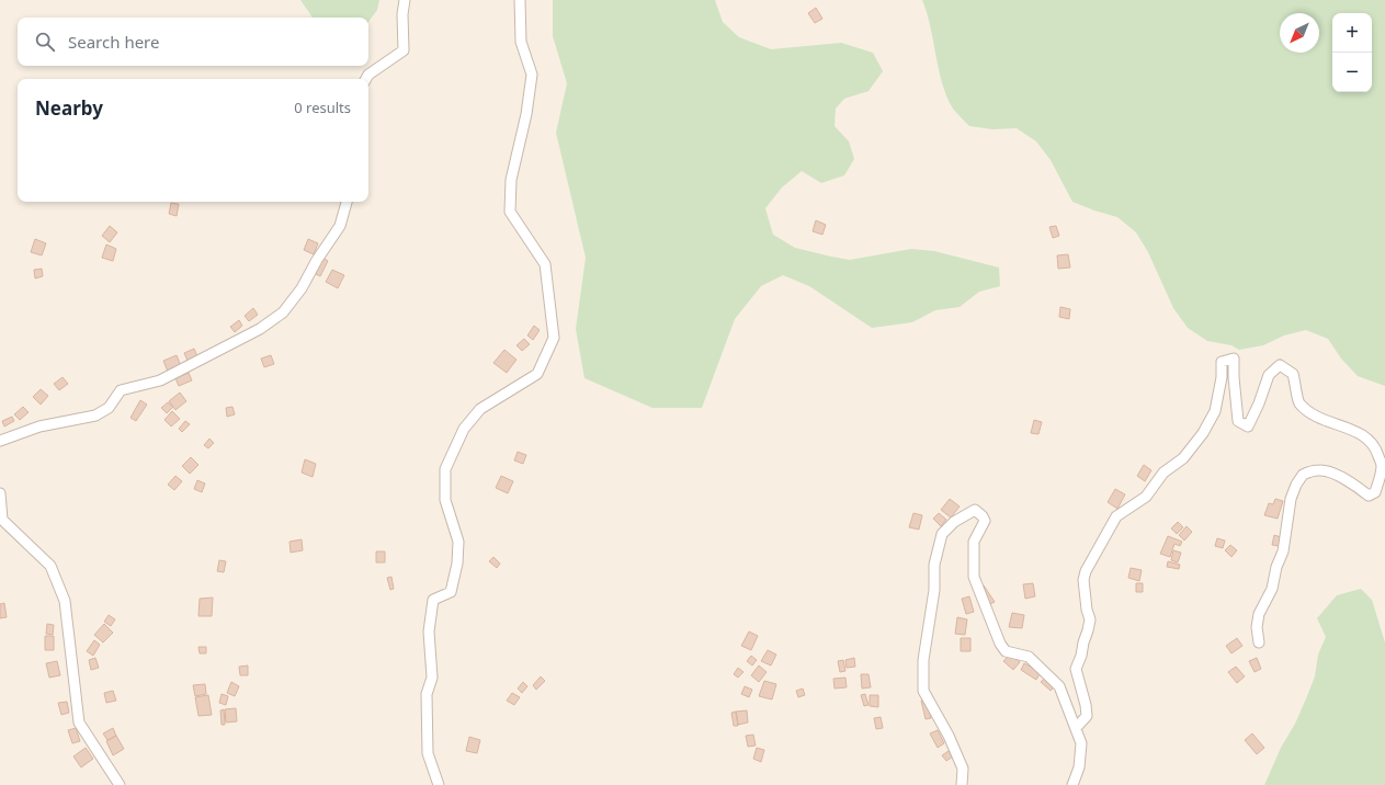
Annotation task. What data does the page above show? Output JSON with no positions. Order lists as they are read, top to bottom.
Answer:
{
  "north": "bottom left",
  "page": {
    "map_buttons": ["+", "−"],
    "search": "Search here",
    "heading": ["Nearby", "0 results"]
  }
}
